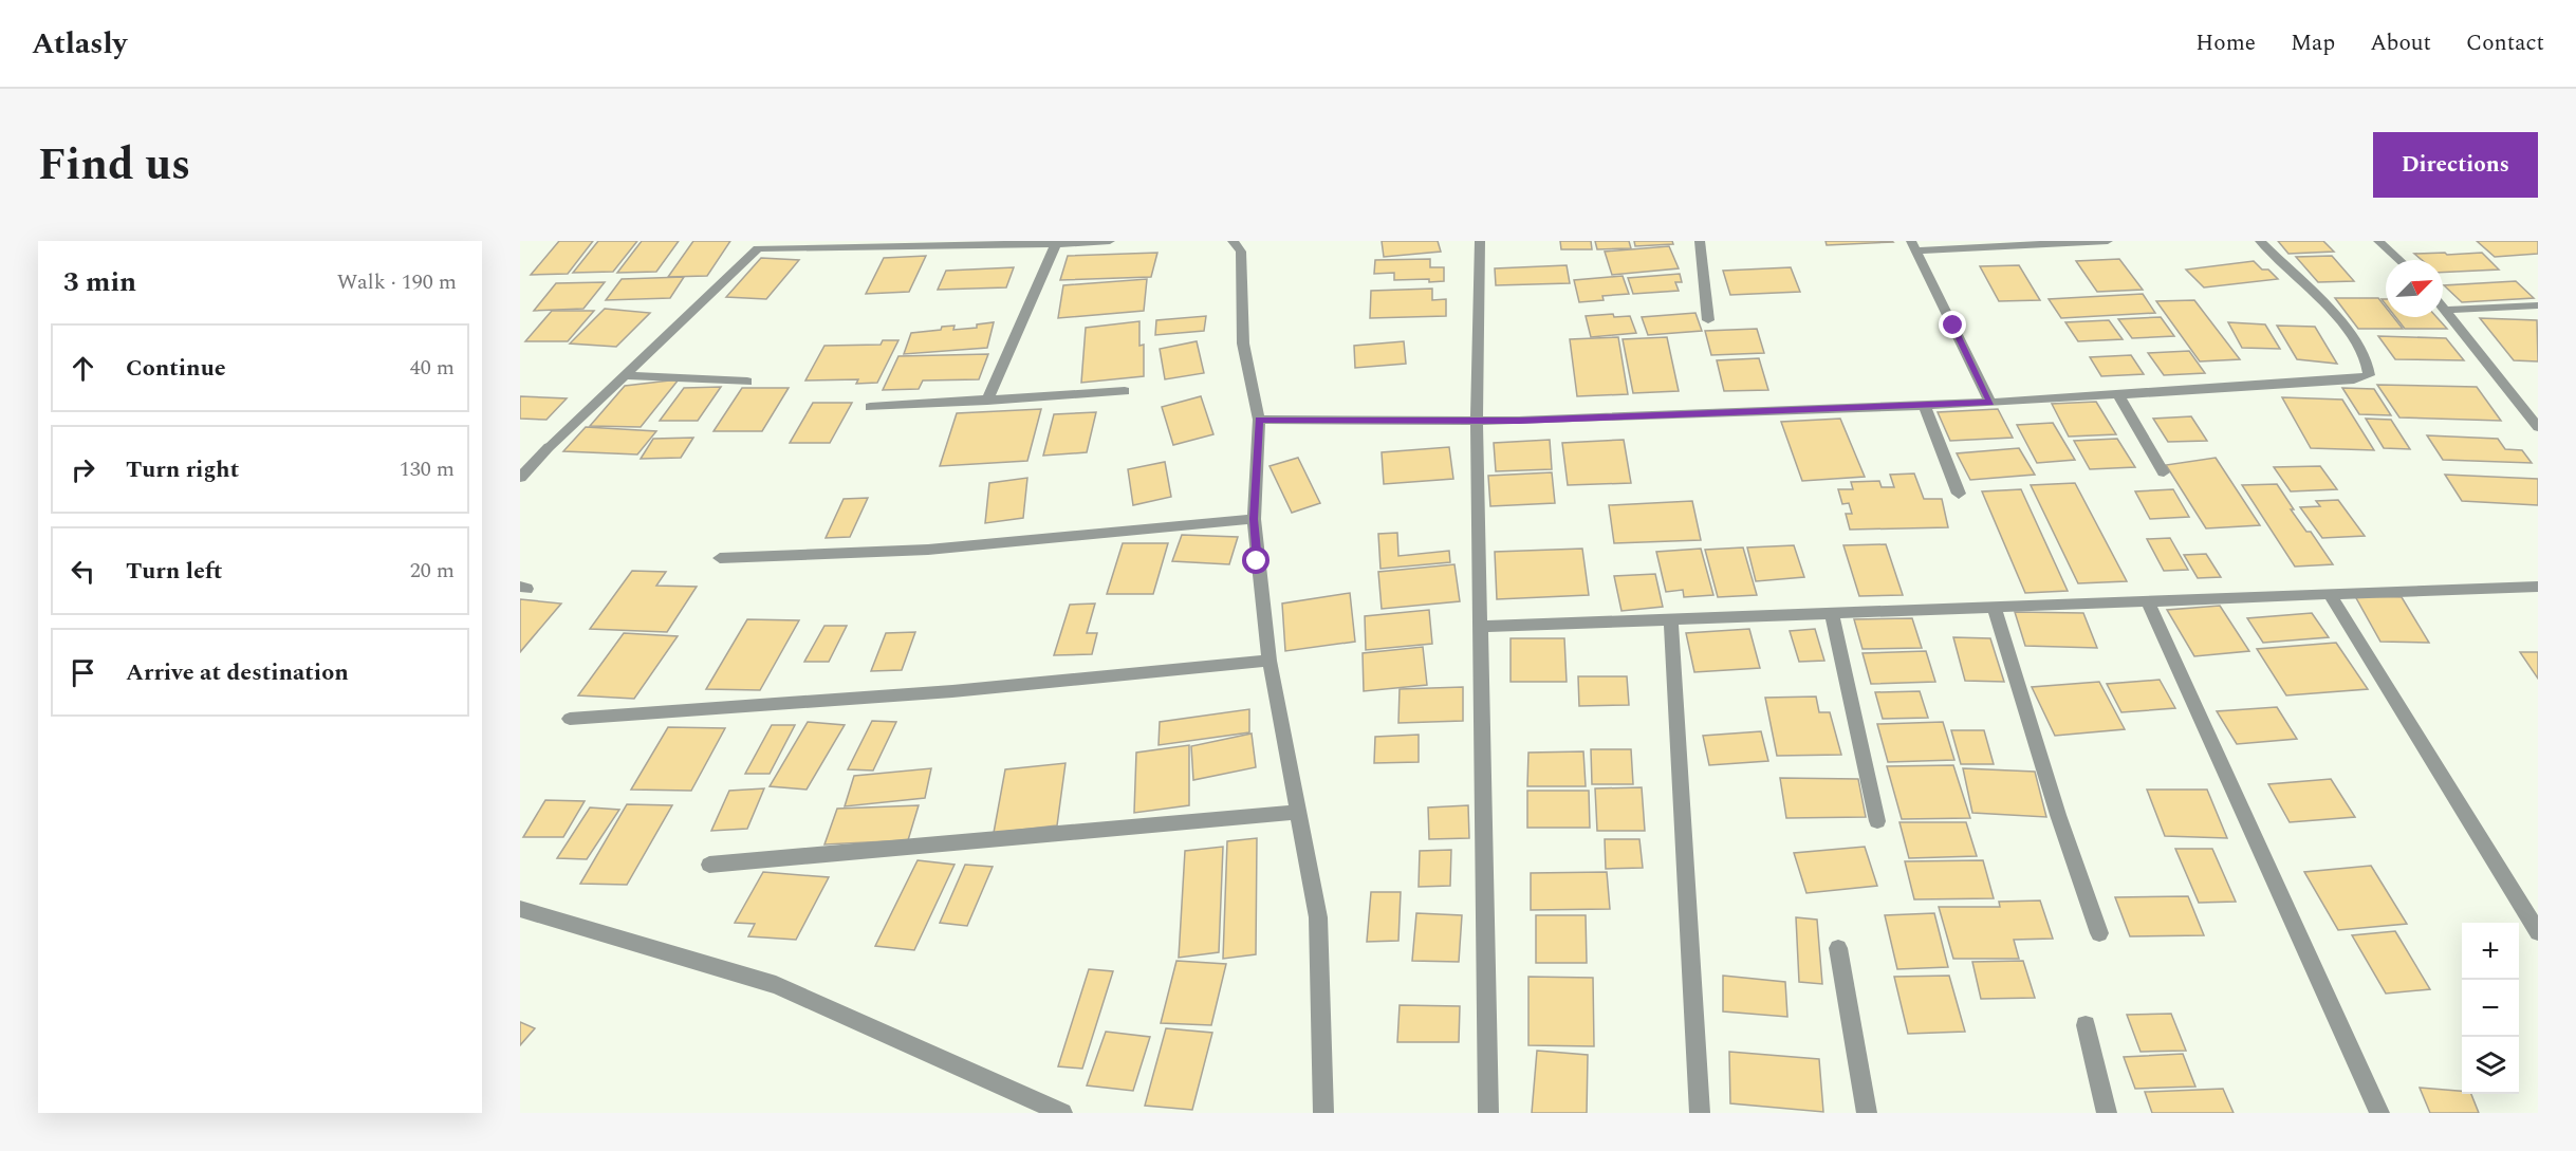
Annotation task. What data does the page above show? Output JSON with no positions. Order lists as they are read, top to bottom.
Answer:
{
  "north": "top right",
  "page": {
    "header": "Atlasly",
    "nav": [
      "Home",
      "Map",
      "About",
      "Contact"
    ],
    "title": "Find us",
    "buttons": "Directions",
    "heading": ["3 min", "Walk · 190 m"],
    "list": [
      ["Continue", "40 m"],
      ["Turn right", "130 m"],
      ["Turn left", "20 m"],
      "Arrive at destination"
    ],
    "map_buttons": ["+", "−"]
  }
}
